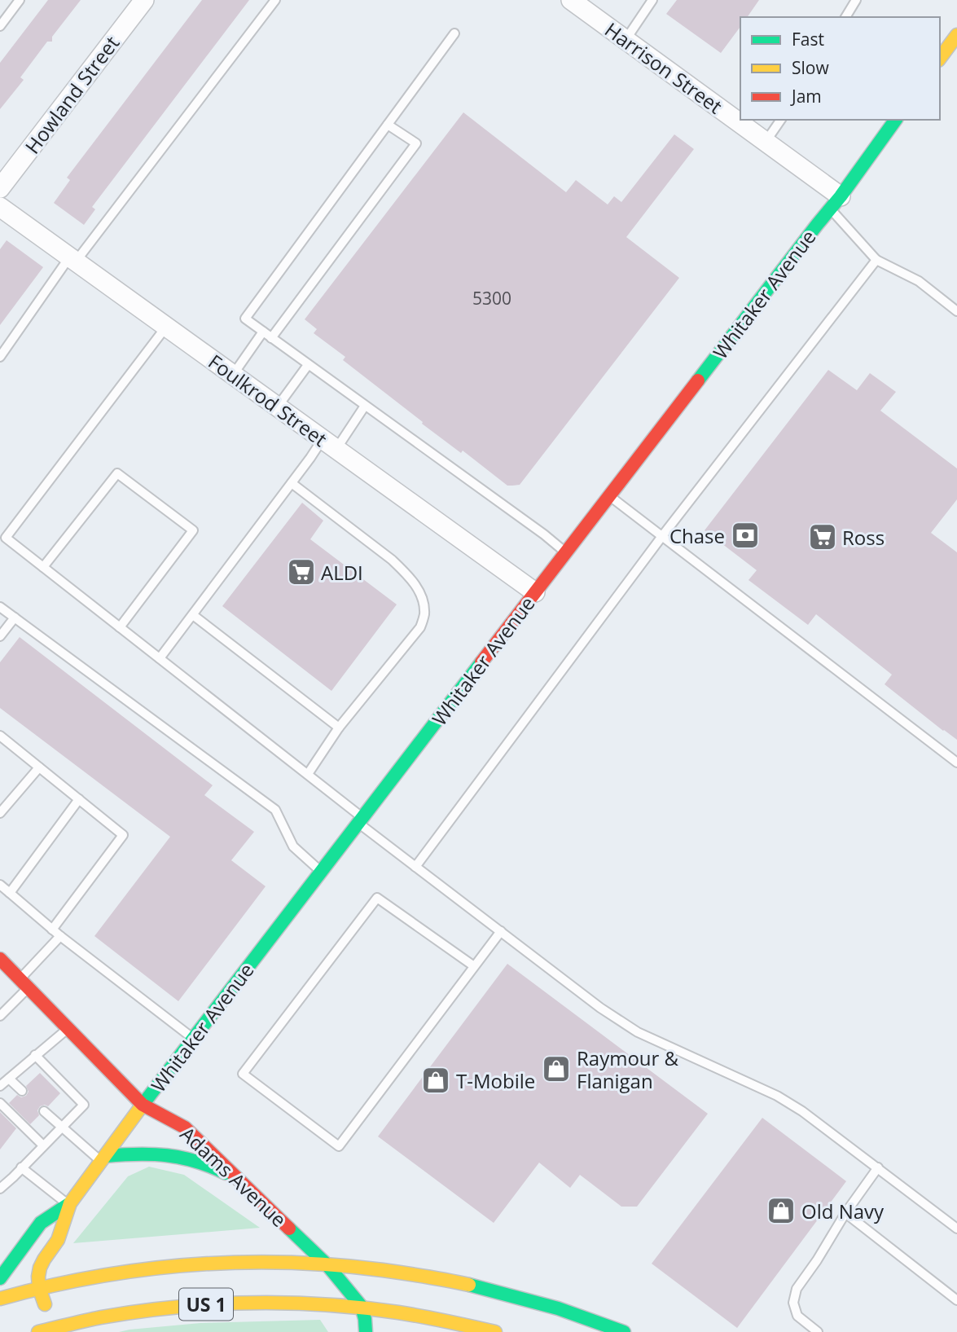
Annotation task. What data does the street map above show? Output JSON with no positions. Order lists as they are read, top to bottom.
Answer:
{
  "streets": {
    "main road": ["Whitaker Avenue", "Adams Avenue", "US 1"],
    "street": ["Harrison Street", "Howland Street", "Foulkrod Street"]
  },
  "crossings": [
    ["Harrison Street", "Whitaker Avenue"],
    ["Whitaker Avenue", "Foulkrod Street"],
    ["Whitaker Avenue", "Adams Avenue"],
    ["Whitaker Avenue", "US 1"],
    ["Adams Avenue", "US 1"]
  ],
  "places": {
    "bank": ["Chase"],
    "supermarket": ["Ross", "ALDI"],
    "shop": ["Raymour & Flanigan", "T-Mobile", "Old Navy"]
  },
  "house_numbers": ["5300"],
  "legend": ["Fast", "Slow", "Jam"]
}
